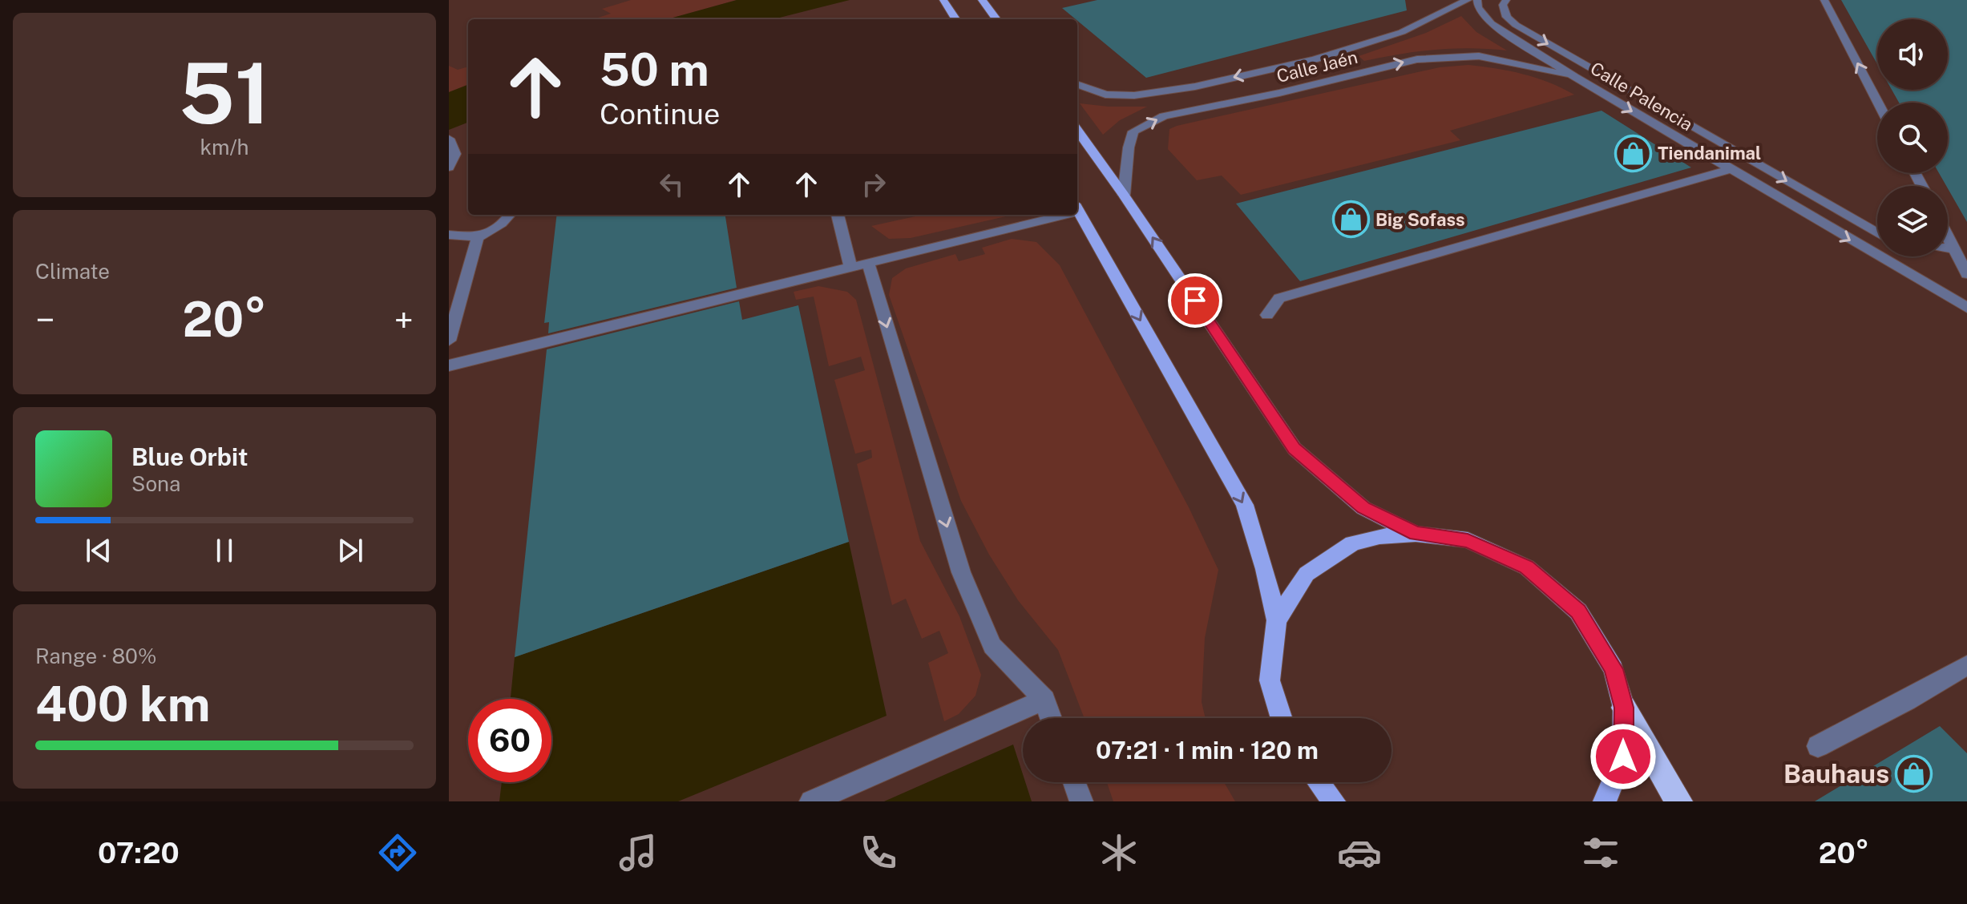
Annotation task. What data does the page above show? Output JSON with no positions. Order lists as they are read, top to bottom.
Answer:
{
  "streets": {
    "street": ["Calle Jaén", "Calle Palencia"]
  },
  "crossings": [
    ["Calle Jaén", "Calle Palencia"]
  ],
  "places": {
    "shop": ["Tiendanimal", "Big Sofass", "Bauhaus"]
  },
  "page": {
    "tile": [
      ["51", "km/h"],
      "Climate",
      ["Range · 80%", "400 km"]
    ],
    "turn": ["50 m", "Continue"],
    "heat": ["−", "20°", "+"],
    "song": ["Blue Orbit", "Sona"],
    "limit": "60",
    "trip": "07:21 · 1 min · 120 m",
    "tabs": ["07:20", "20°"]
  }
}
